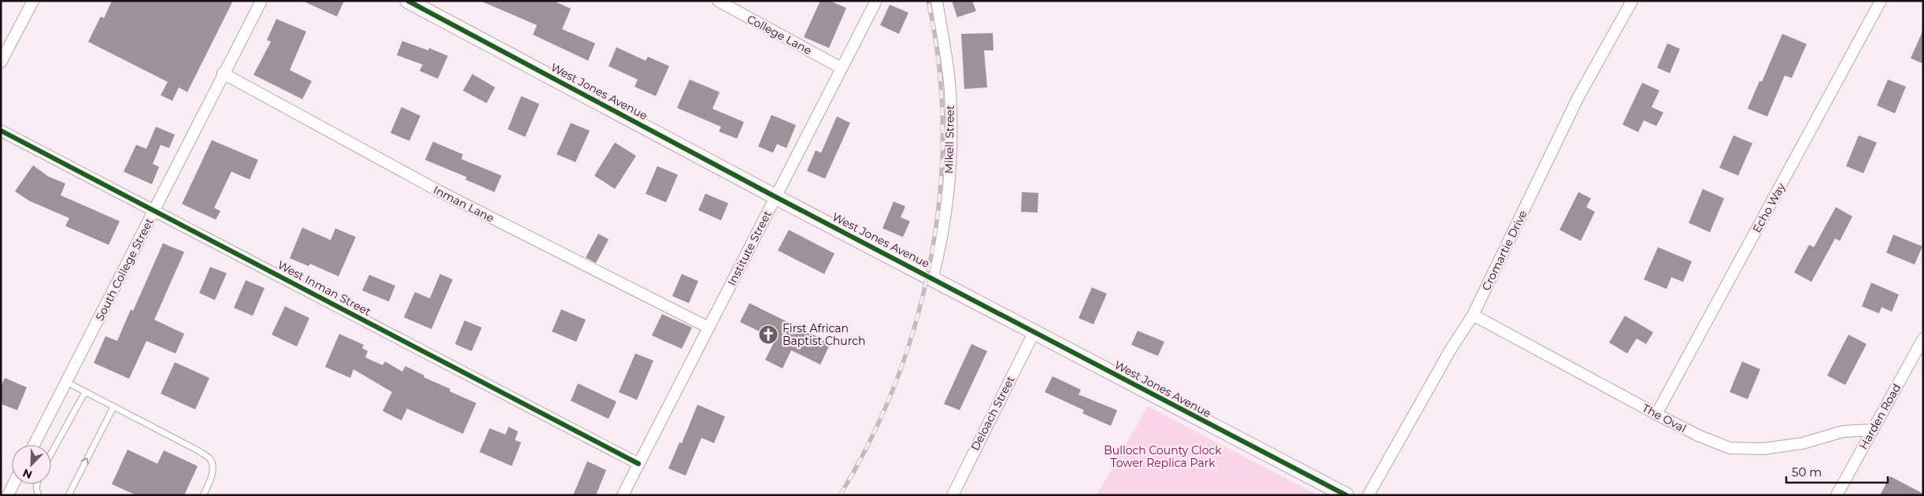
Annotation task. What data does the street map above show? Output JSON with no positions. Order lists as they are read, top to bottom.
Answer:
{
  "streets": {
    "street": [
      "College Lane",
      "West Jones Avenue",
      "Mikell Street",
      "Inman Lane",
      "Echo Way",
      "Institute Street",
      "Cromartie Drive",
      "South College Street",
      "West Inman Street",
      "Deloach Street",
      "Harden Road",
      "The Oval"
    ]
  },
  "crossings": [
    ["College Lane", "Institute Street"],
    ["West Jones Avenue", "Mikell Street"],
    ["West Jones Avenue", "Institute Street"],
    ["West Jones Avenue", "Deloach Street"],
    ["Inman Lane", "Institute Street"],
    ["Inman Lane", "South College Street"],
    ["Echo Way", "The Oval"],
    ["Institute Street", "West Inman Street"],
    ["Cromartie Drive", "The Oval"],
    ["South College Street", "West Inman Street"],
    ["Harden Road", "The Oval"]
  ],
  "parks": ["Bulloch County Clock Tower Replica Park"],
  "places": {
    "church": ["First African Baptist Church"]
  },
  "scale_bar": "50 m",
  "north": "bottom left"
}
